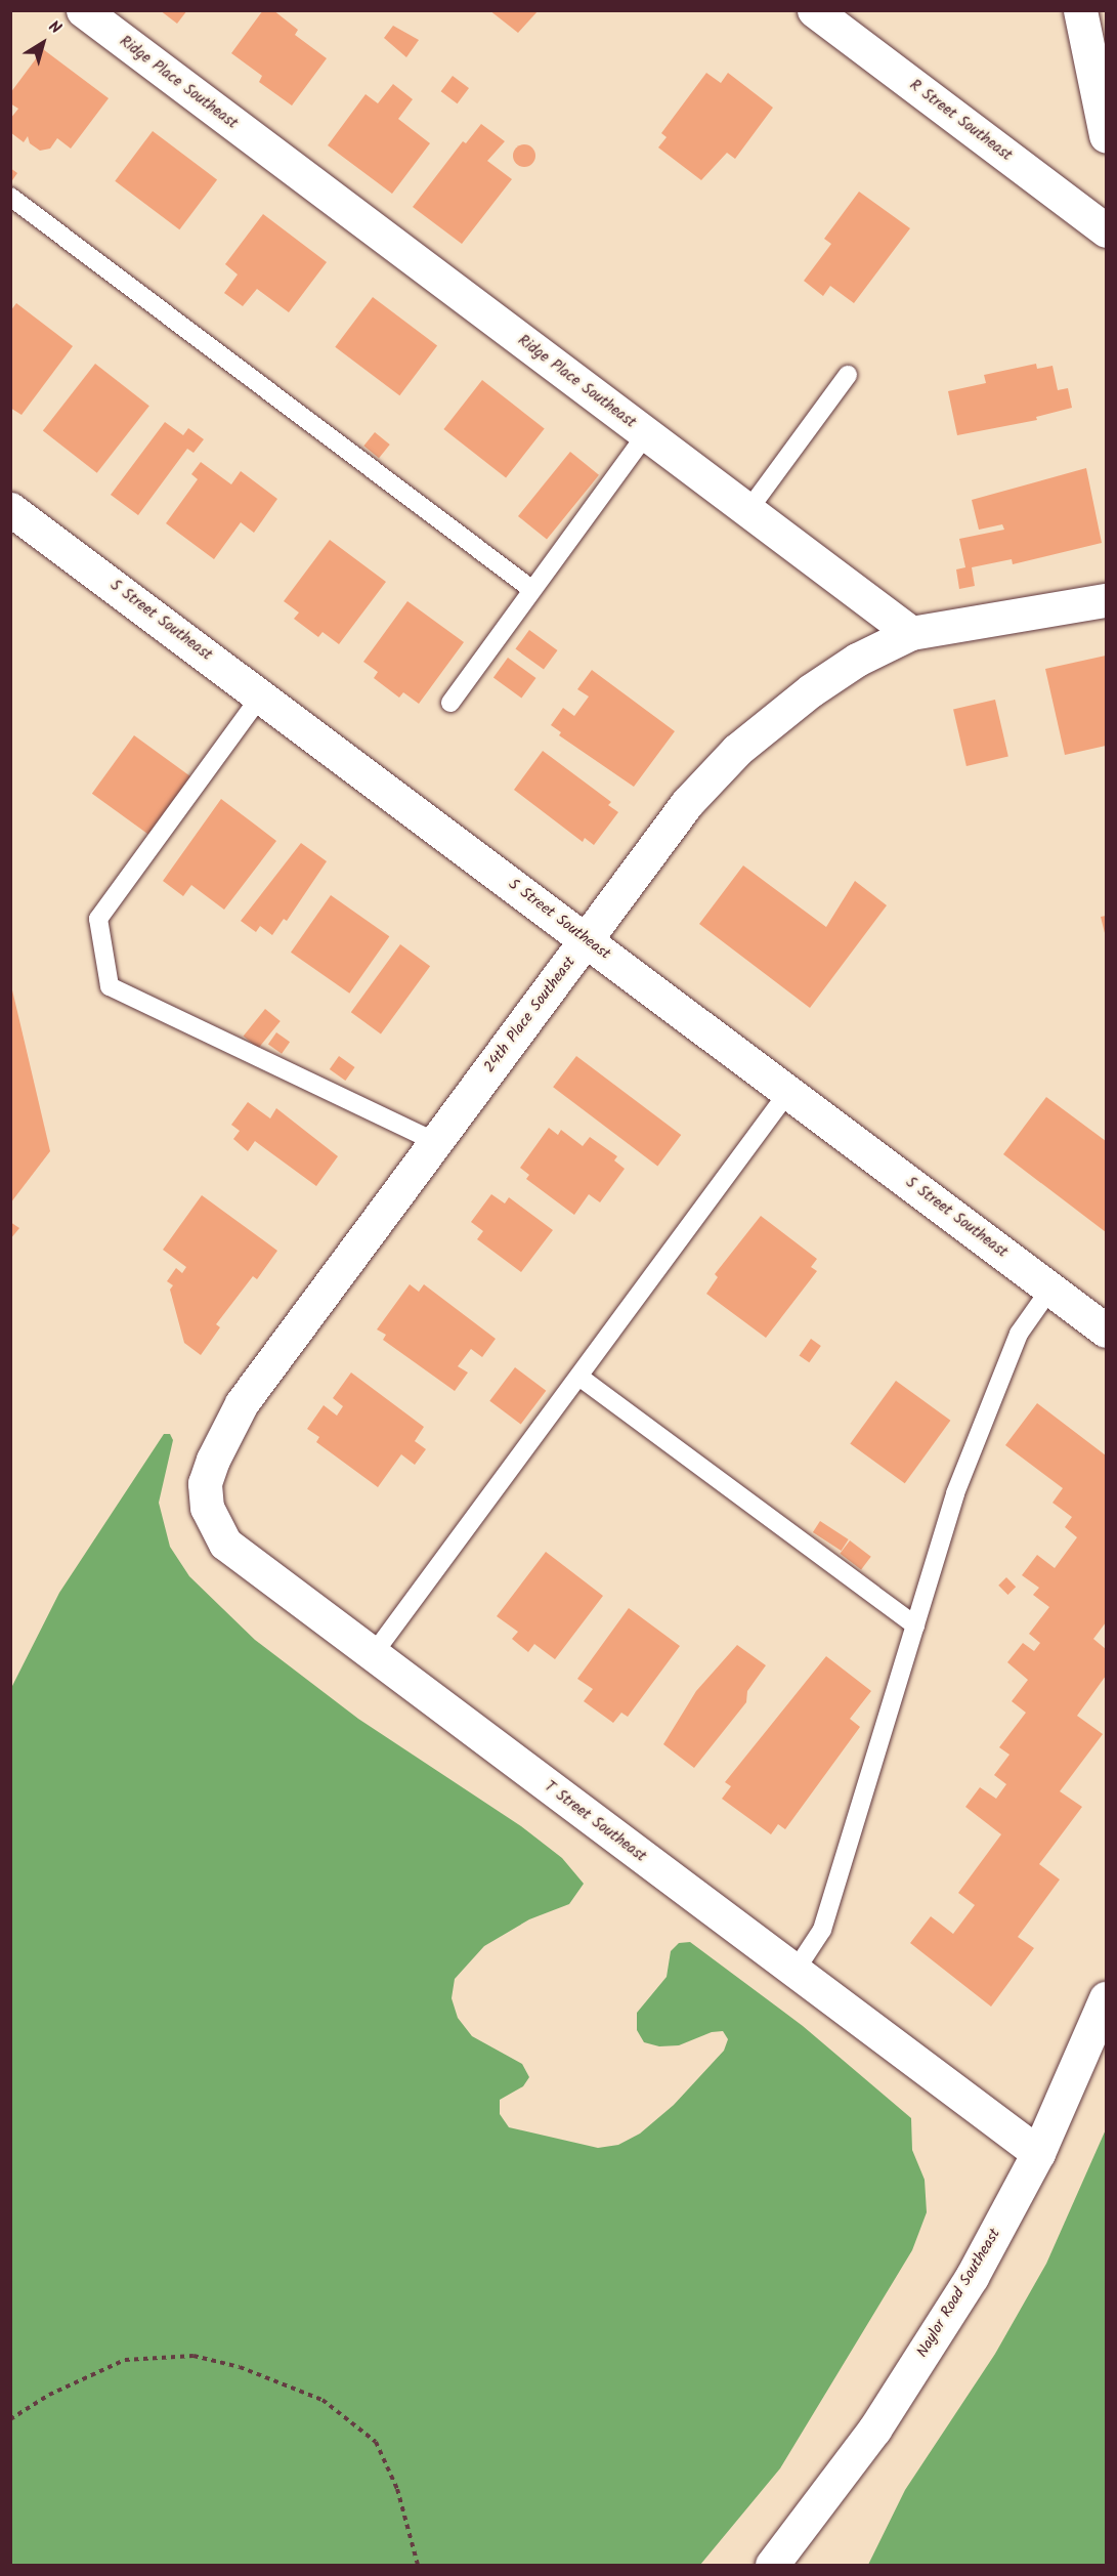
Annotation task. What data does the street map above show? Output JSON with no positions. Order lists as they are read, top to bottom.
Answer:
{
  "streets": {
    "street": [
      "Ridge Place Southeast",
      "R Street Southeast",
      "S Street Southeast",
      "24th Place Southeast",
      "T Street Southeast",
      "Naylor Road Southeast"
    ]
  },
  "crossings": [
    ["Ridge Place Southeast", "24th Place Southeast"],
    ["S Street Southeast", "24th Place Southeast"],
    ["24th Place Southeast", "T Street Southeast"],
    ["T Street Southeast", "Naylor Road Southeast"]
  ],
  "north": "top right"
}
